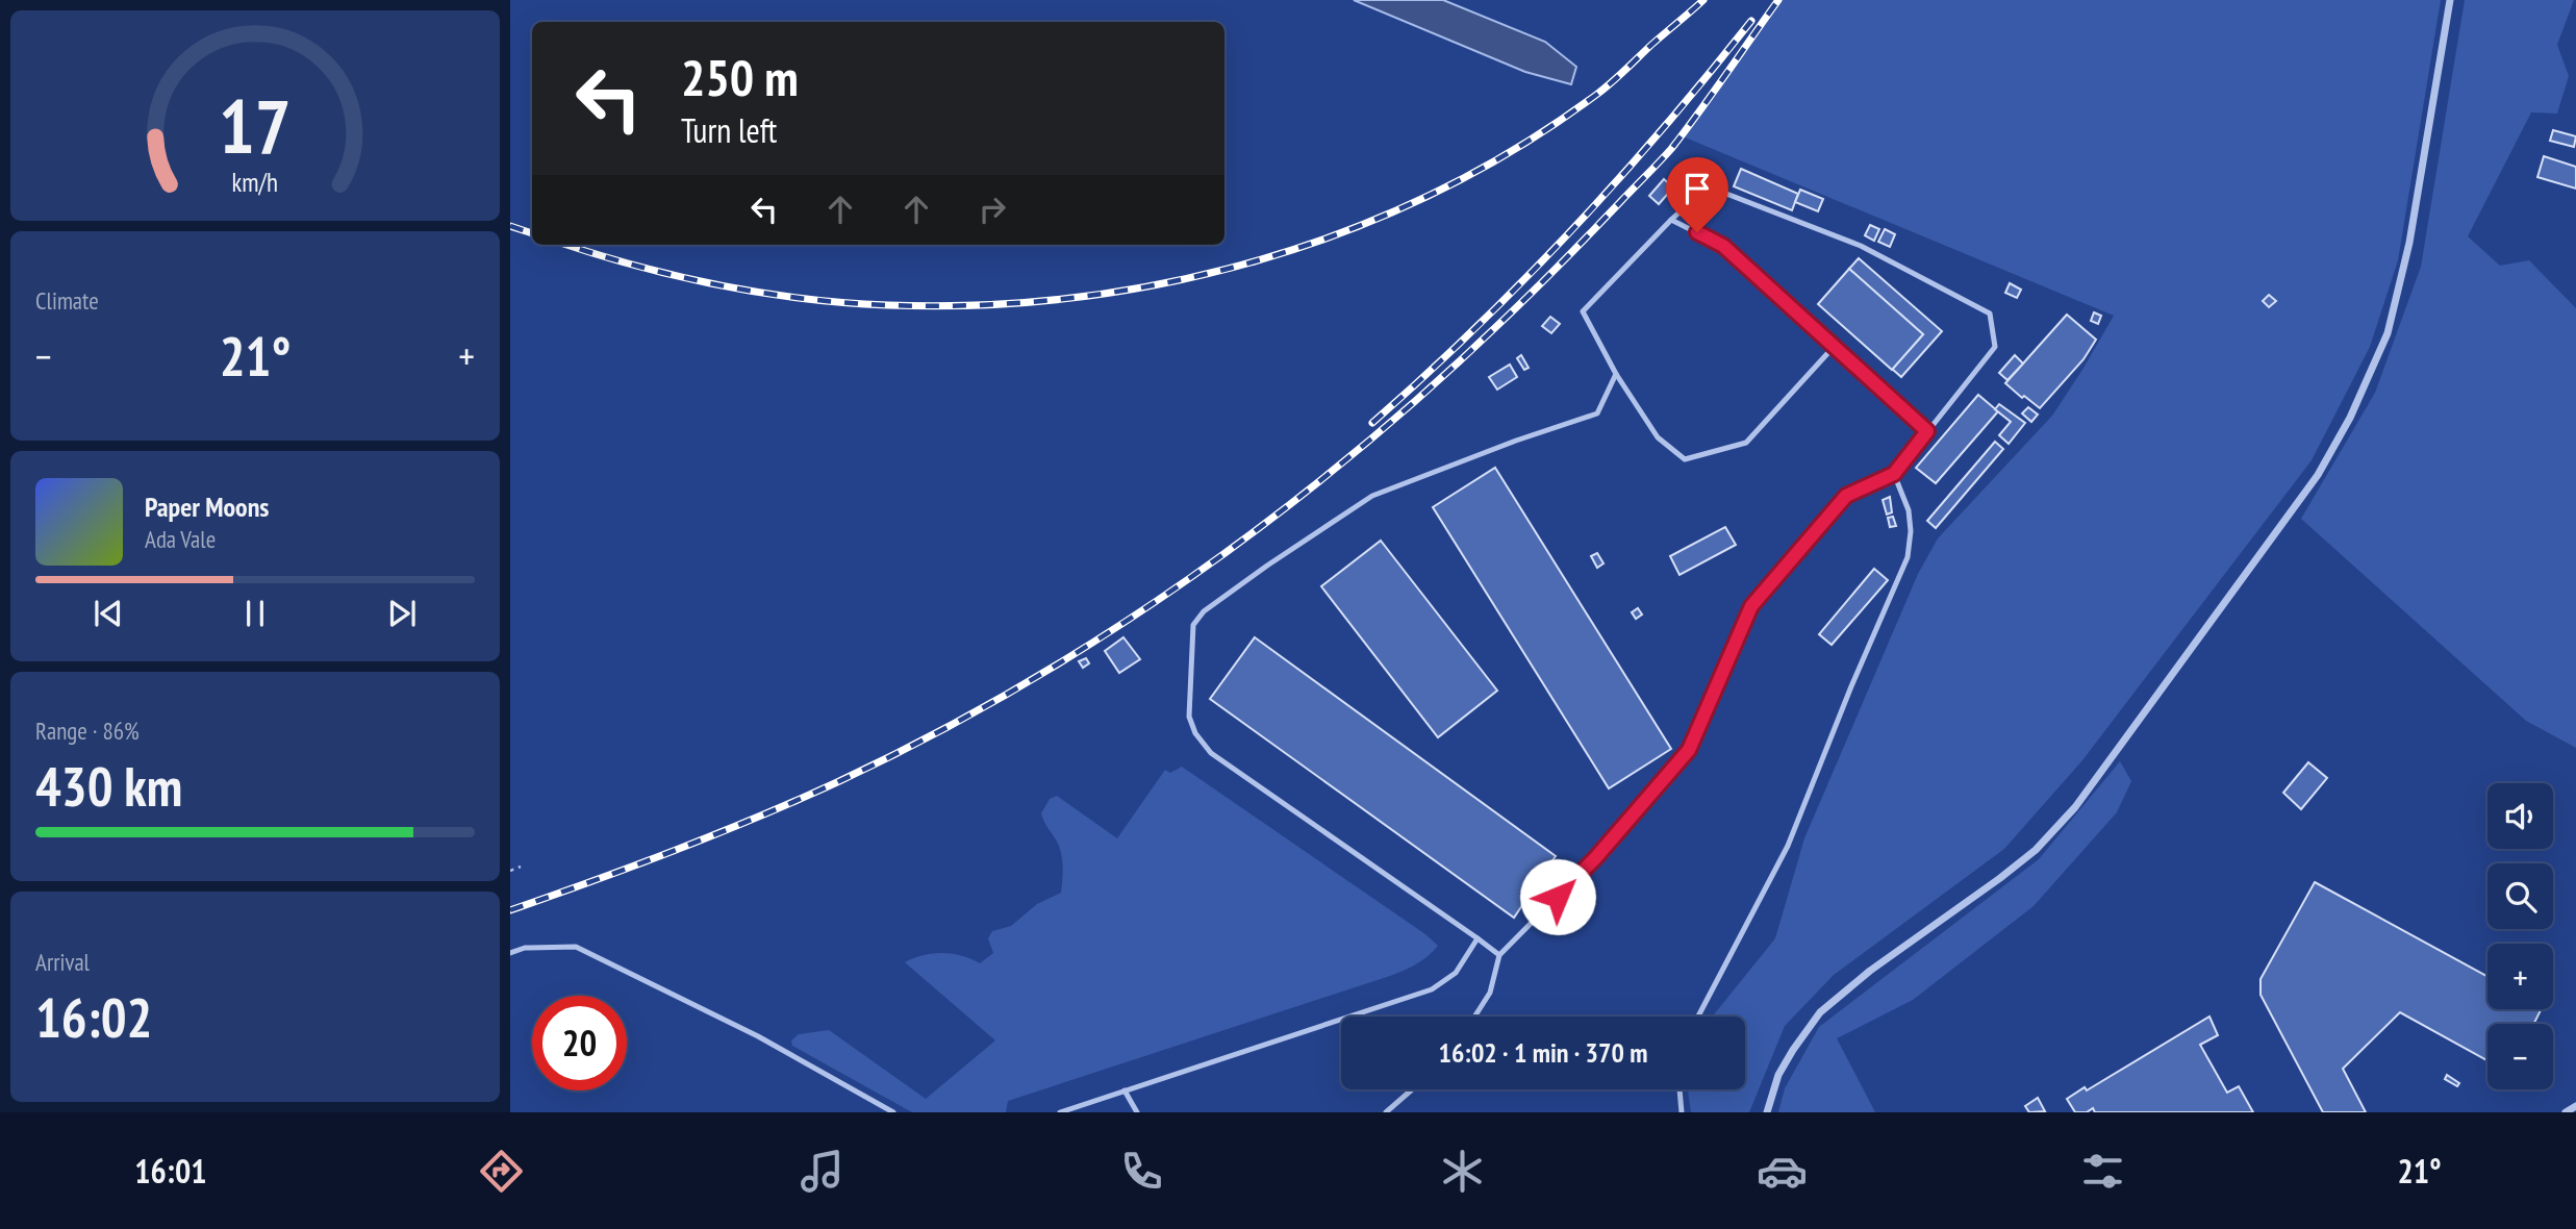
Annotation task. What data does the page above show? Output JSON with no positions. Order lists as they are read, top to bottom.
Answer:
{
  "page": {
    "turn": ["250 m", "Turn left"],
    "tile": [
      "Climate",
      ["Range · 86%", "430 km"],
      ["Arrival", "16:02"]
    ],
    "heat": ["−", "21°", "+"],
    "song": ["Paper Moons", "Ada Vale"],
    "map_buttons": ["+", "−"],
    "limit": "20",
    "trip": "16:02 · 1 min · 370 m",
    "tabs": ["16:01", "21°"],
    "gauge": ["17", "km/h"]
  }
}
